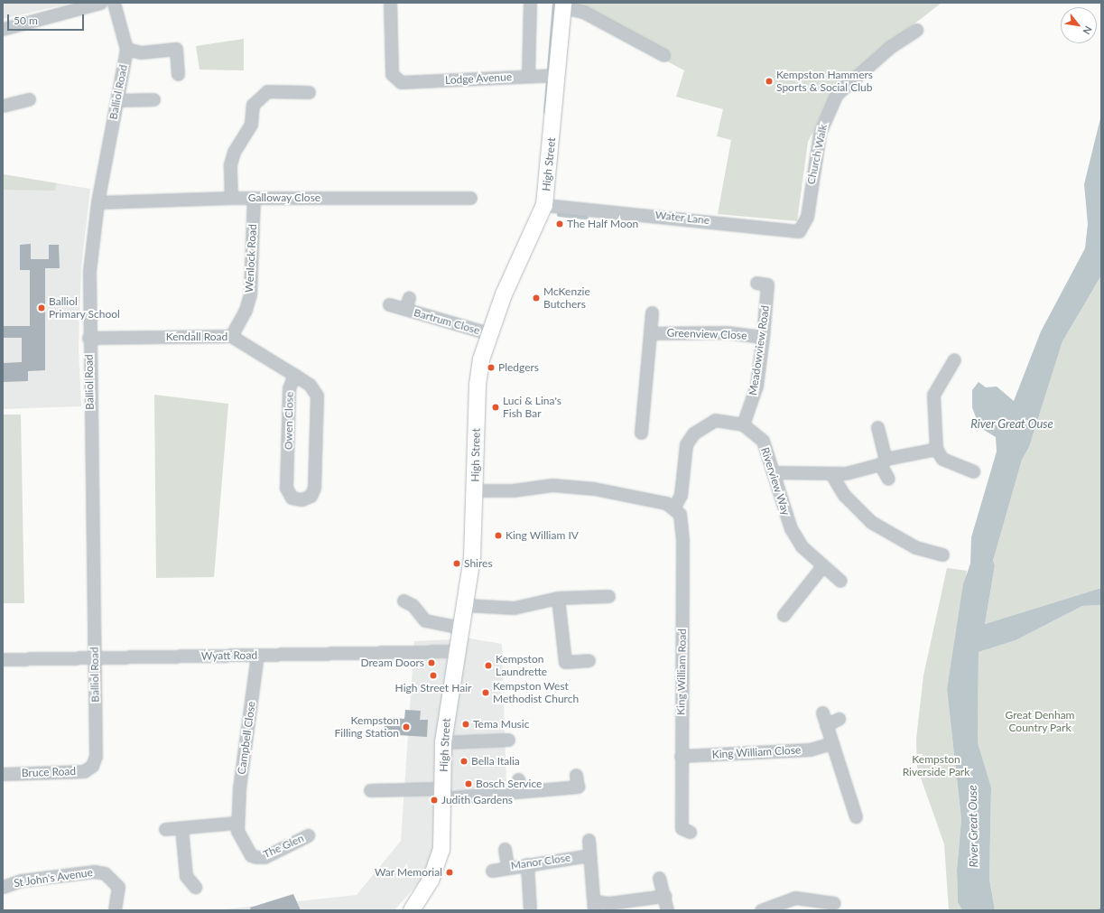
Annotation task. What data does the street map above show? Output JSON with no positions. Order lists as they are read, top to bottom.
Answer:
{
  "streets": {
    "main road": ["High Street"],
    "street": [
      "Lodge Avenue",
      "Balliol Road",
      "Church Walk",
      "Galloway Close",
      "Water Lane",
      "Wenlock Road",
      "Bartrum Close",
      "Greenview Close",
      "Kendall Road",
      "Meadowview Road",
      "Owen Close",
      "Riverview Way",
      "Wyatt Road",
      "King William Road",
      "Campbell Close",
      "King William Close",
      "Bruce Road",
      "The Glen",
      "Manor Close",
      "St John's Avenue"
    ]
  },
  "crossings": [
    ["Lodge Avenue", "High Street"],
    ["Balliol Road", "Galloway Close"],
    ["Balliol Road", "Kendall Road"],
    ["Balliol Road", "Wyatt Road"],
    ["Balliol Road", "Bruce Road"],
    ["Church Walk", "Water Lane"],
    ["High Street", "Water Lane"],
    ["High Street", "Bartrum Close"],
    ["High Street", "Wyatt Road"],
    ["Galloway Close", "Wenlock Road"],
    ["Wenlock Road", "Kendall Road"],
    ["Greenview Close", "Meadowview Road"],
    ["Kendall Road", "Owen Close"],
    ["Meadowview Road", "Riverview Way"],
    ["Wyatt Road", "Campbell Close"],
    ["King William Road", "King William Close"],
    ["Campbell Close", "The Glen"]
  ],
  "water": ["River Great Ouse"],
  "parks": ["Great Denham Country Park", "Kempston Riverside Park"],
  "places": [
    "Kempston Hammers Sports & Social Club",
    "The Half Moon",
    "McKenzie Butchers",
    "Balliol Primary School",
    "Pledgers",
    "Luci & Lina's Fish Bar",
    "King William IV",
    "Shires",
    "Dream Doors",
    "Kempston Laundrette",
    "High Street Hair",
    "Kempston West Methodist Church",
    "Tema Music",
    "Kempston Filling Station",
    "Bella Italia",
    "Bosch Service",
    "Judith Gardens",
    "War Memorial"
  ],
  "scale_bar": "50 m",
  "north": "bottom right"
}
